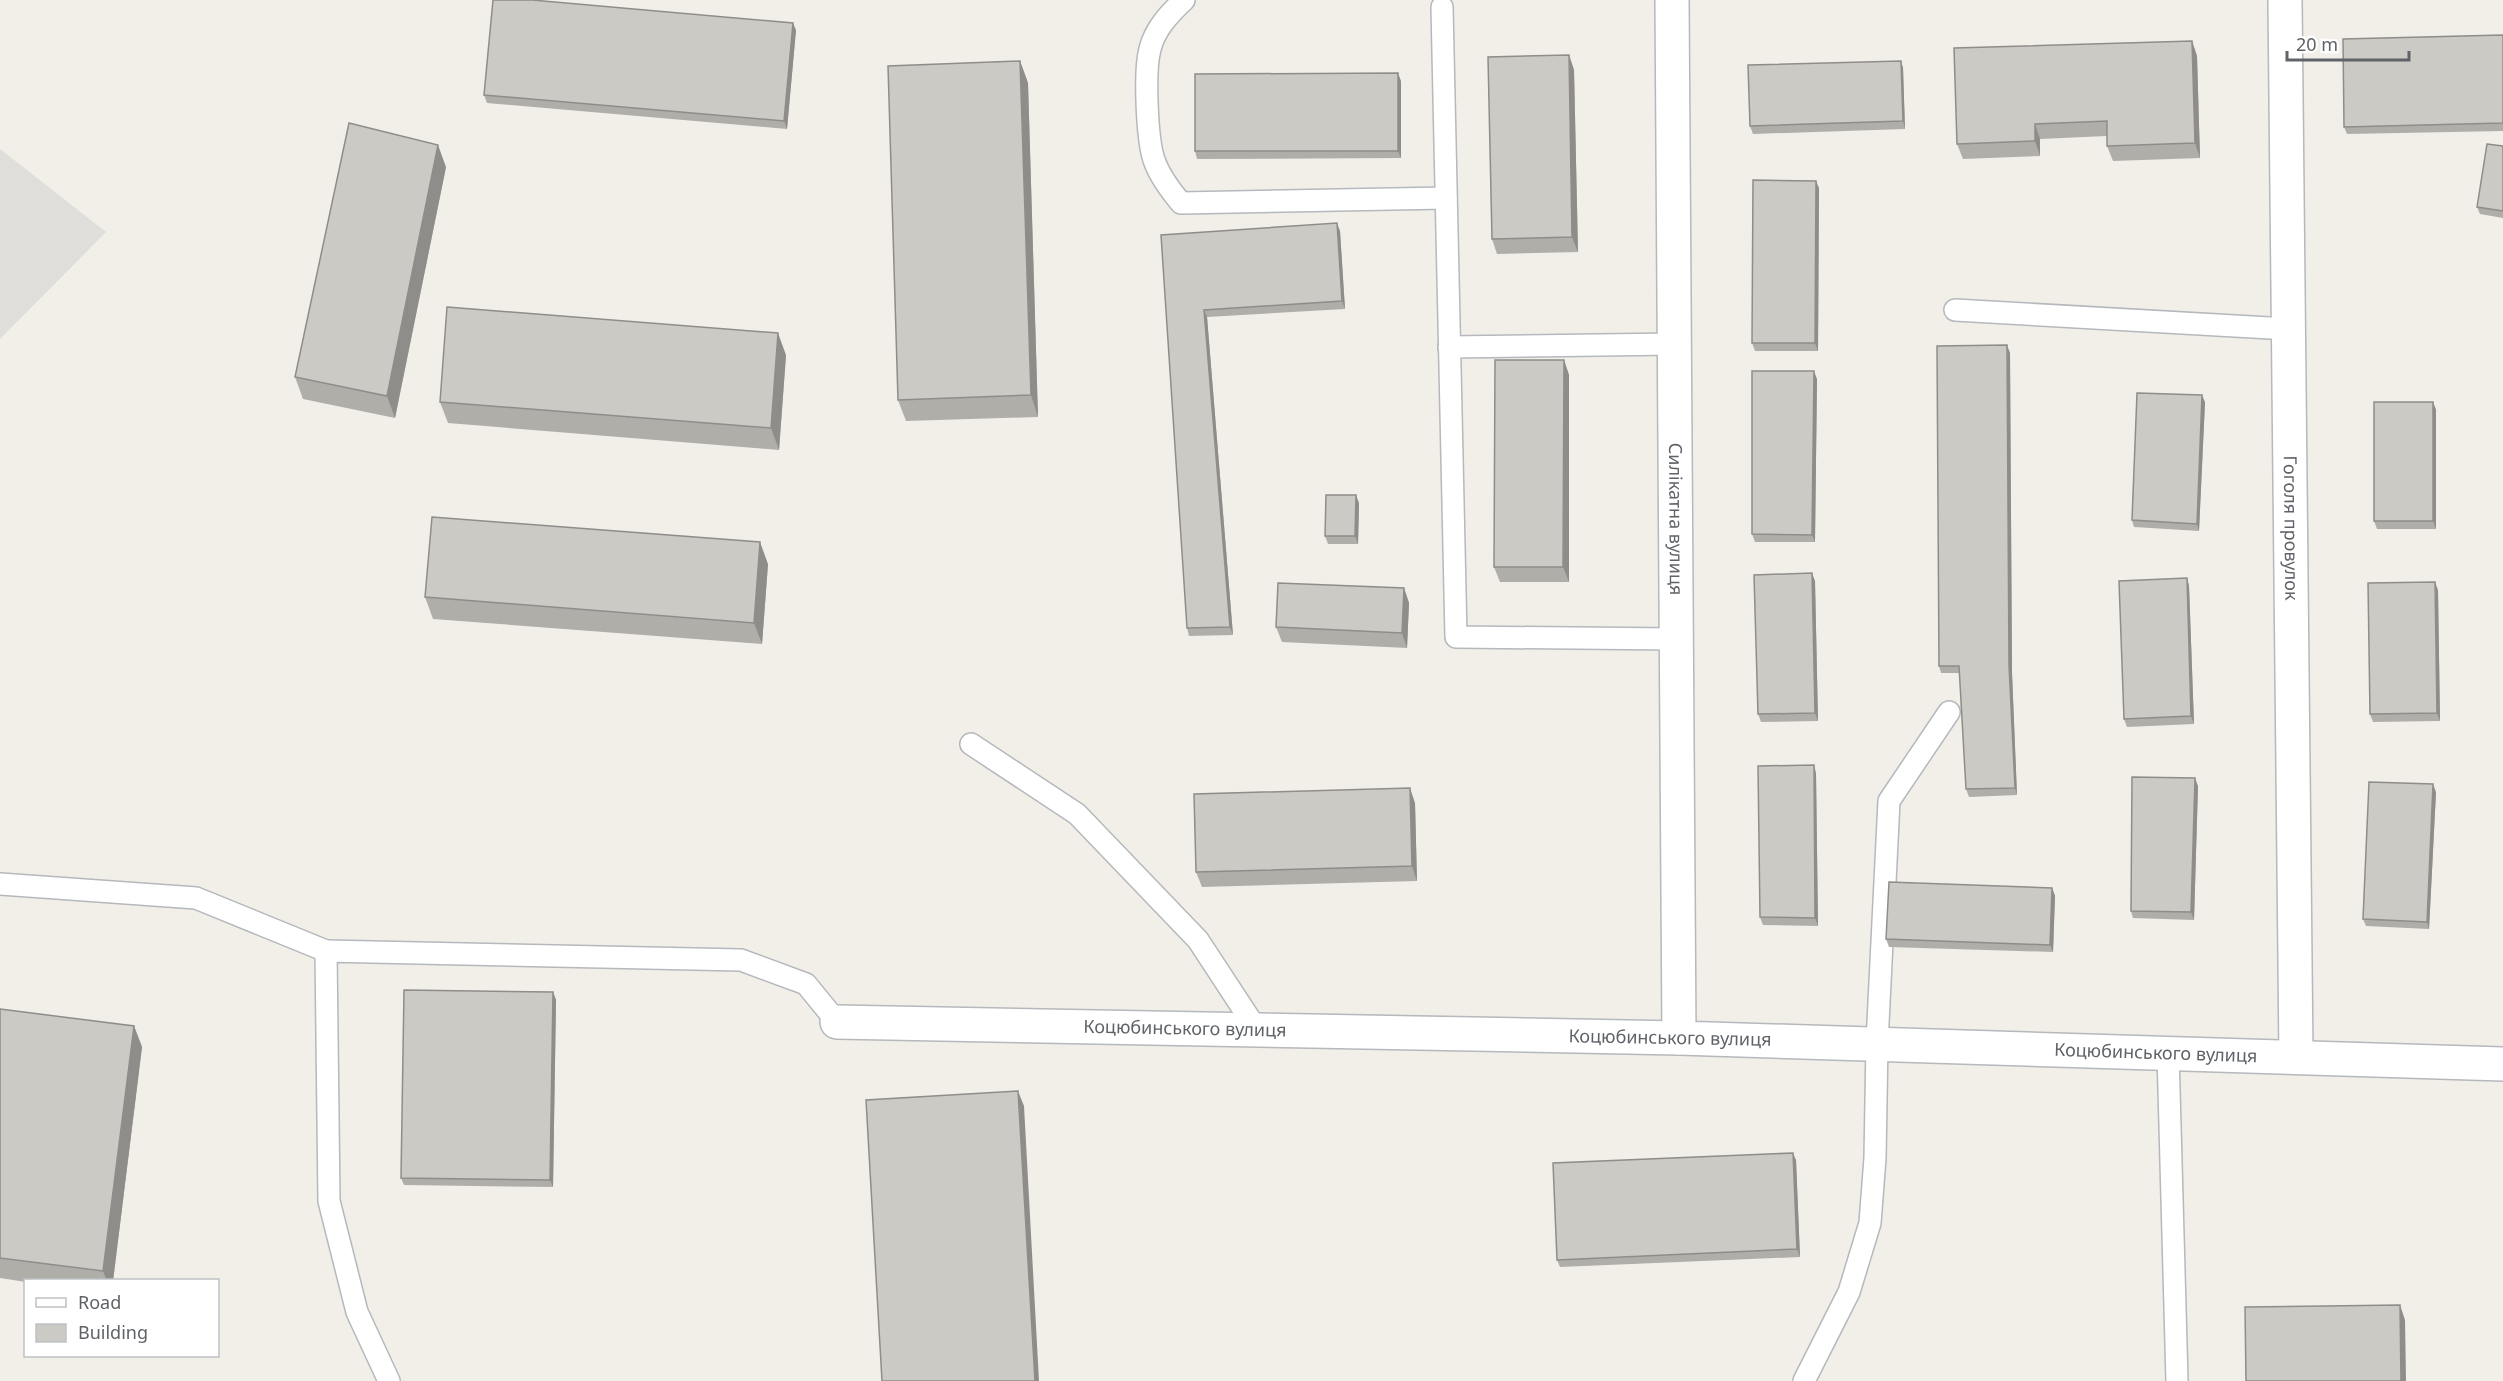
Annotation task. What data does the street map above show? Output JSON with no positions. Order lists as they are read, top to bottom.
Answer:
{
  "streets": {
    "street": ["Силікатна вулиця", "Гоголя провулок", "Коцюбинського вулиця"]
  },
  "crossings": [
    ["Силікатна вулиця", "Коцюбинського вулиця"],
    ["Гоголя провулок", "Коцюбинського вулиця"]
  ],
  "legend": ["Road", "Building"],
  "scale_bar": "20 m"
}
